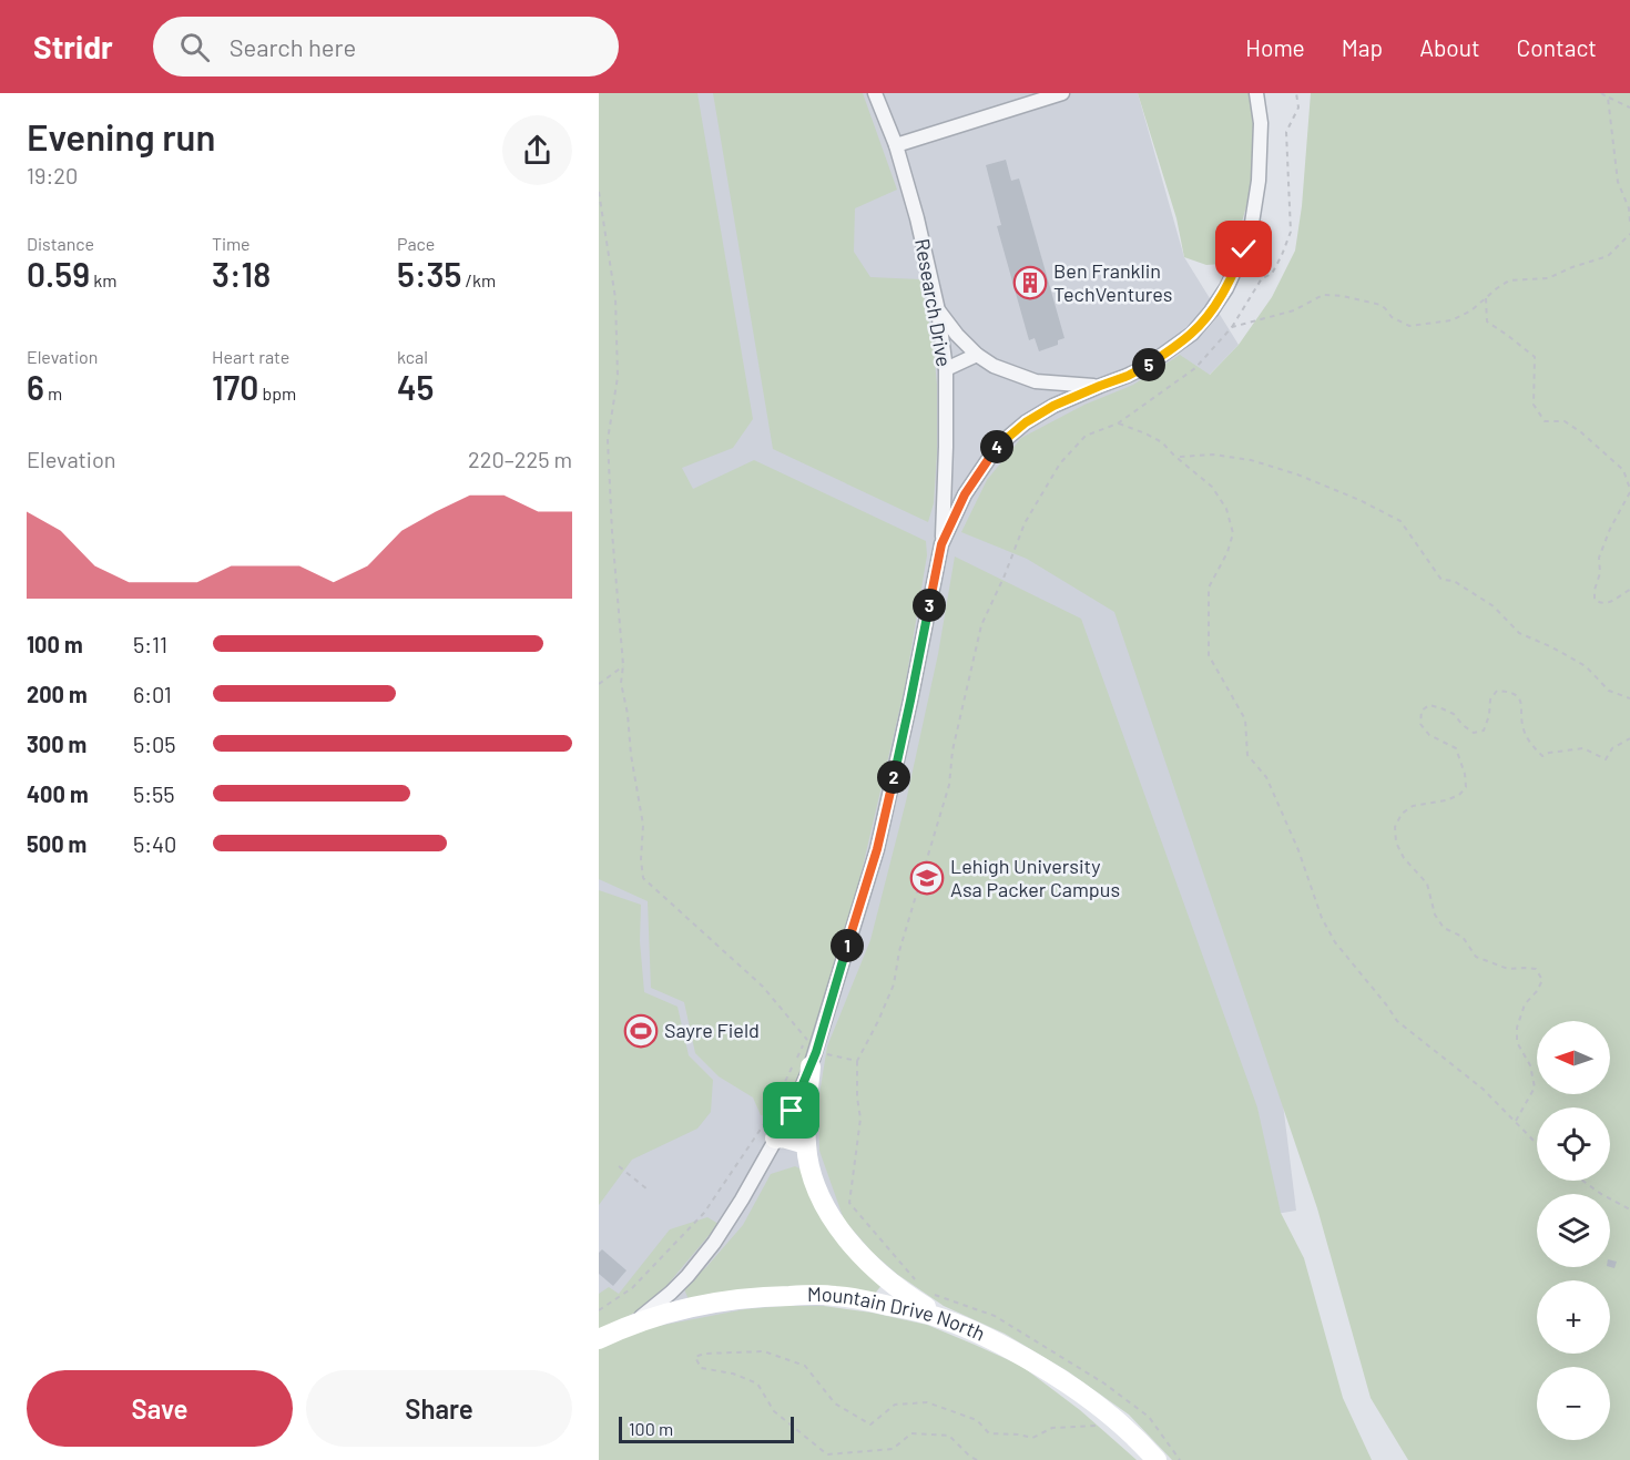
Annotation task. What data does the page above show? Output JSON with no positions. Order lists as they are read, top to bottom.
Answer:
{
  "streets": {
    "street": ["Research Drive", "Mountain Drive North"]
  },
  "places": {
    "building": ["Ben Franklin TechVentures"],
    "school or university": ["Lehigh University Asa Packer Campus"],
    "sports": ["Sayre Field"]
  },
  "scale_bar": "100 m",
  "north": "left",
  "page": {
    "header": "Stridr",
    "search": "Search here",
    "nav": [
      "Home",
      "Map",
      "About",
      "Contact"
    ],
    "heading": ["Evening run", "19:20"],
    "stats": [
      ["Distance", "0.59 km"],
      ["Time", "3:18"],
      ["Pace", "5:35 /km"],
      ["Elevation", "6 m"],
      ["Heart rate", "170 bpm"],
      ["kcal", "45"]
    ],
    "pins": [
      "5",
      "4",
      "3",
      "2",
      "1"
    ],
    "chart": ["Elevation", "220–225 m"],
    "list": [
      {
        "name": "100 m",
        "note": "5:11"
      },
      {
        "name": "200 m",
        "note": "6:01"
      },
      {
        "name": "300 m",
        "note": "5:05"
      },
      {
        "name": "400 m",
        "note": "5:55"
      },
      {
        "name": "500 m",
        "note": "5:40"
      }
    ],
    "map_buttons": ["+", "−"],
    "buttons": ["Save", "Share"],
    "scale": "100 m"
  }
}
